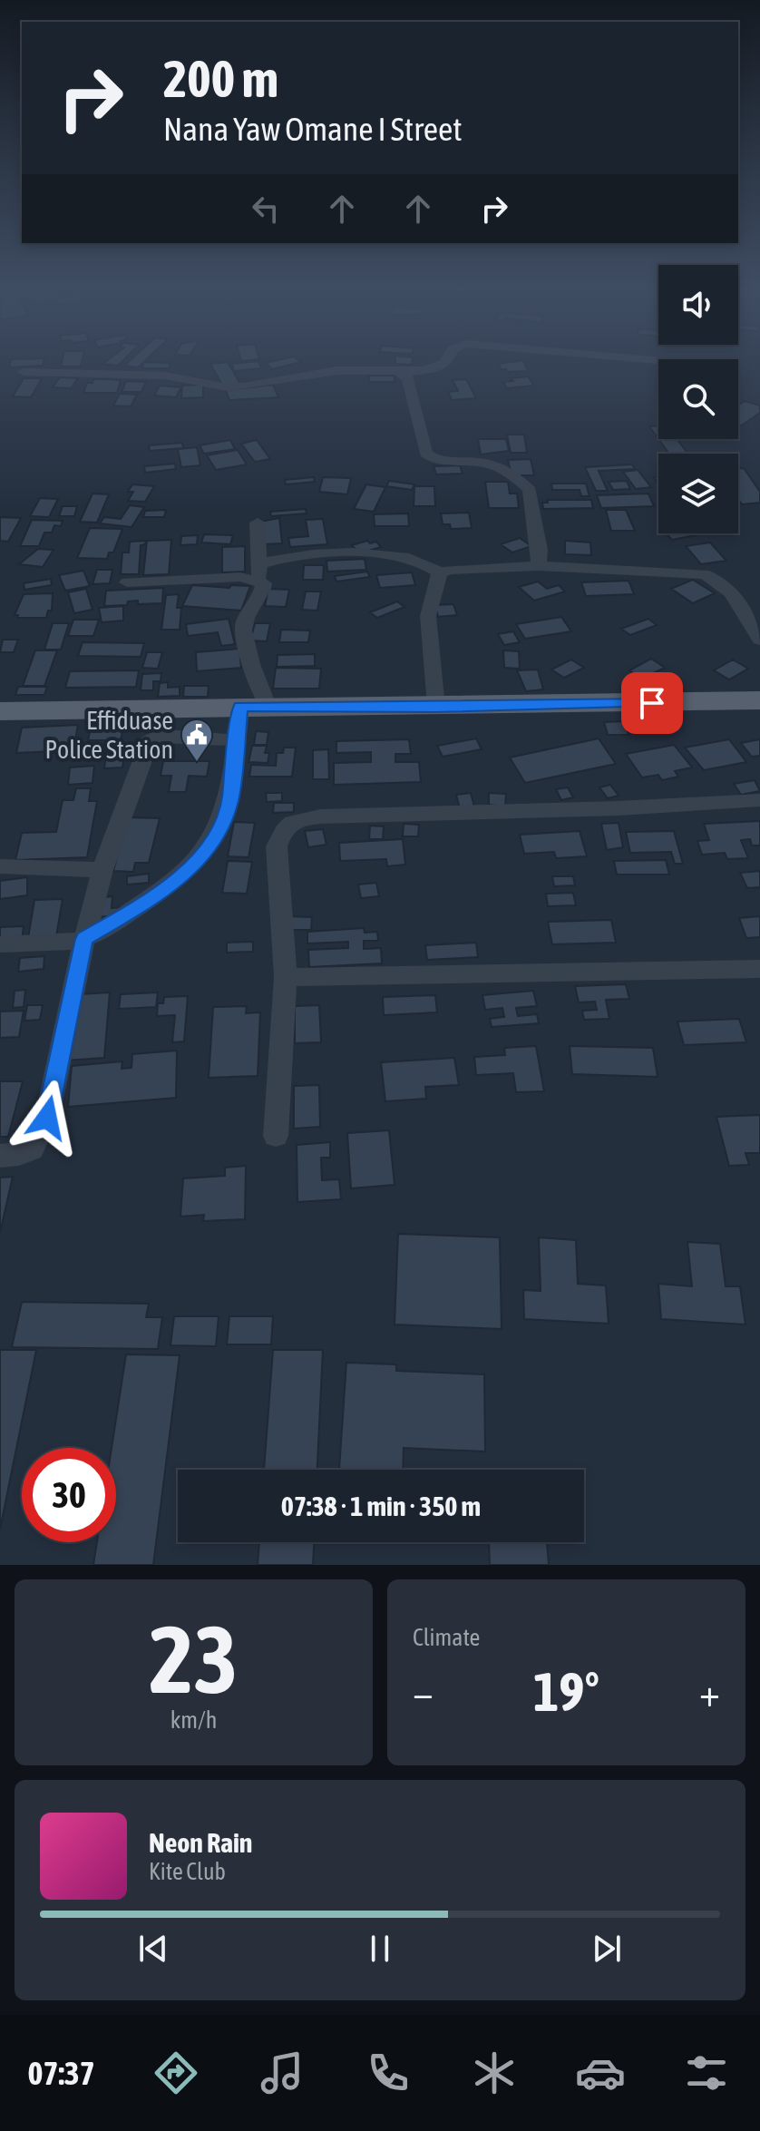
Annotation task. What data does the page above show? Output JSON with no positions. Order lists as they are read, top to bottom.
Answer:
{
  "places": {
    "public building": ["Effiduase Police Station"]
  },
  "page": {
    "turn": ["200 m", "Nana Yaw Omane I Street"],
    "limit": "30",
    "trip": "07:38 · 1 min · 350 m",
    "tile": [
      ["23", "km/h"],
      "Climate"
    ],
    "heat": ["−", "19°", "+"],
    "song": ["Neon Rain", "Kite Club"],
    "tabs": "07:37"
  }
}
